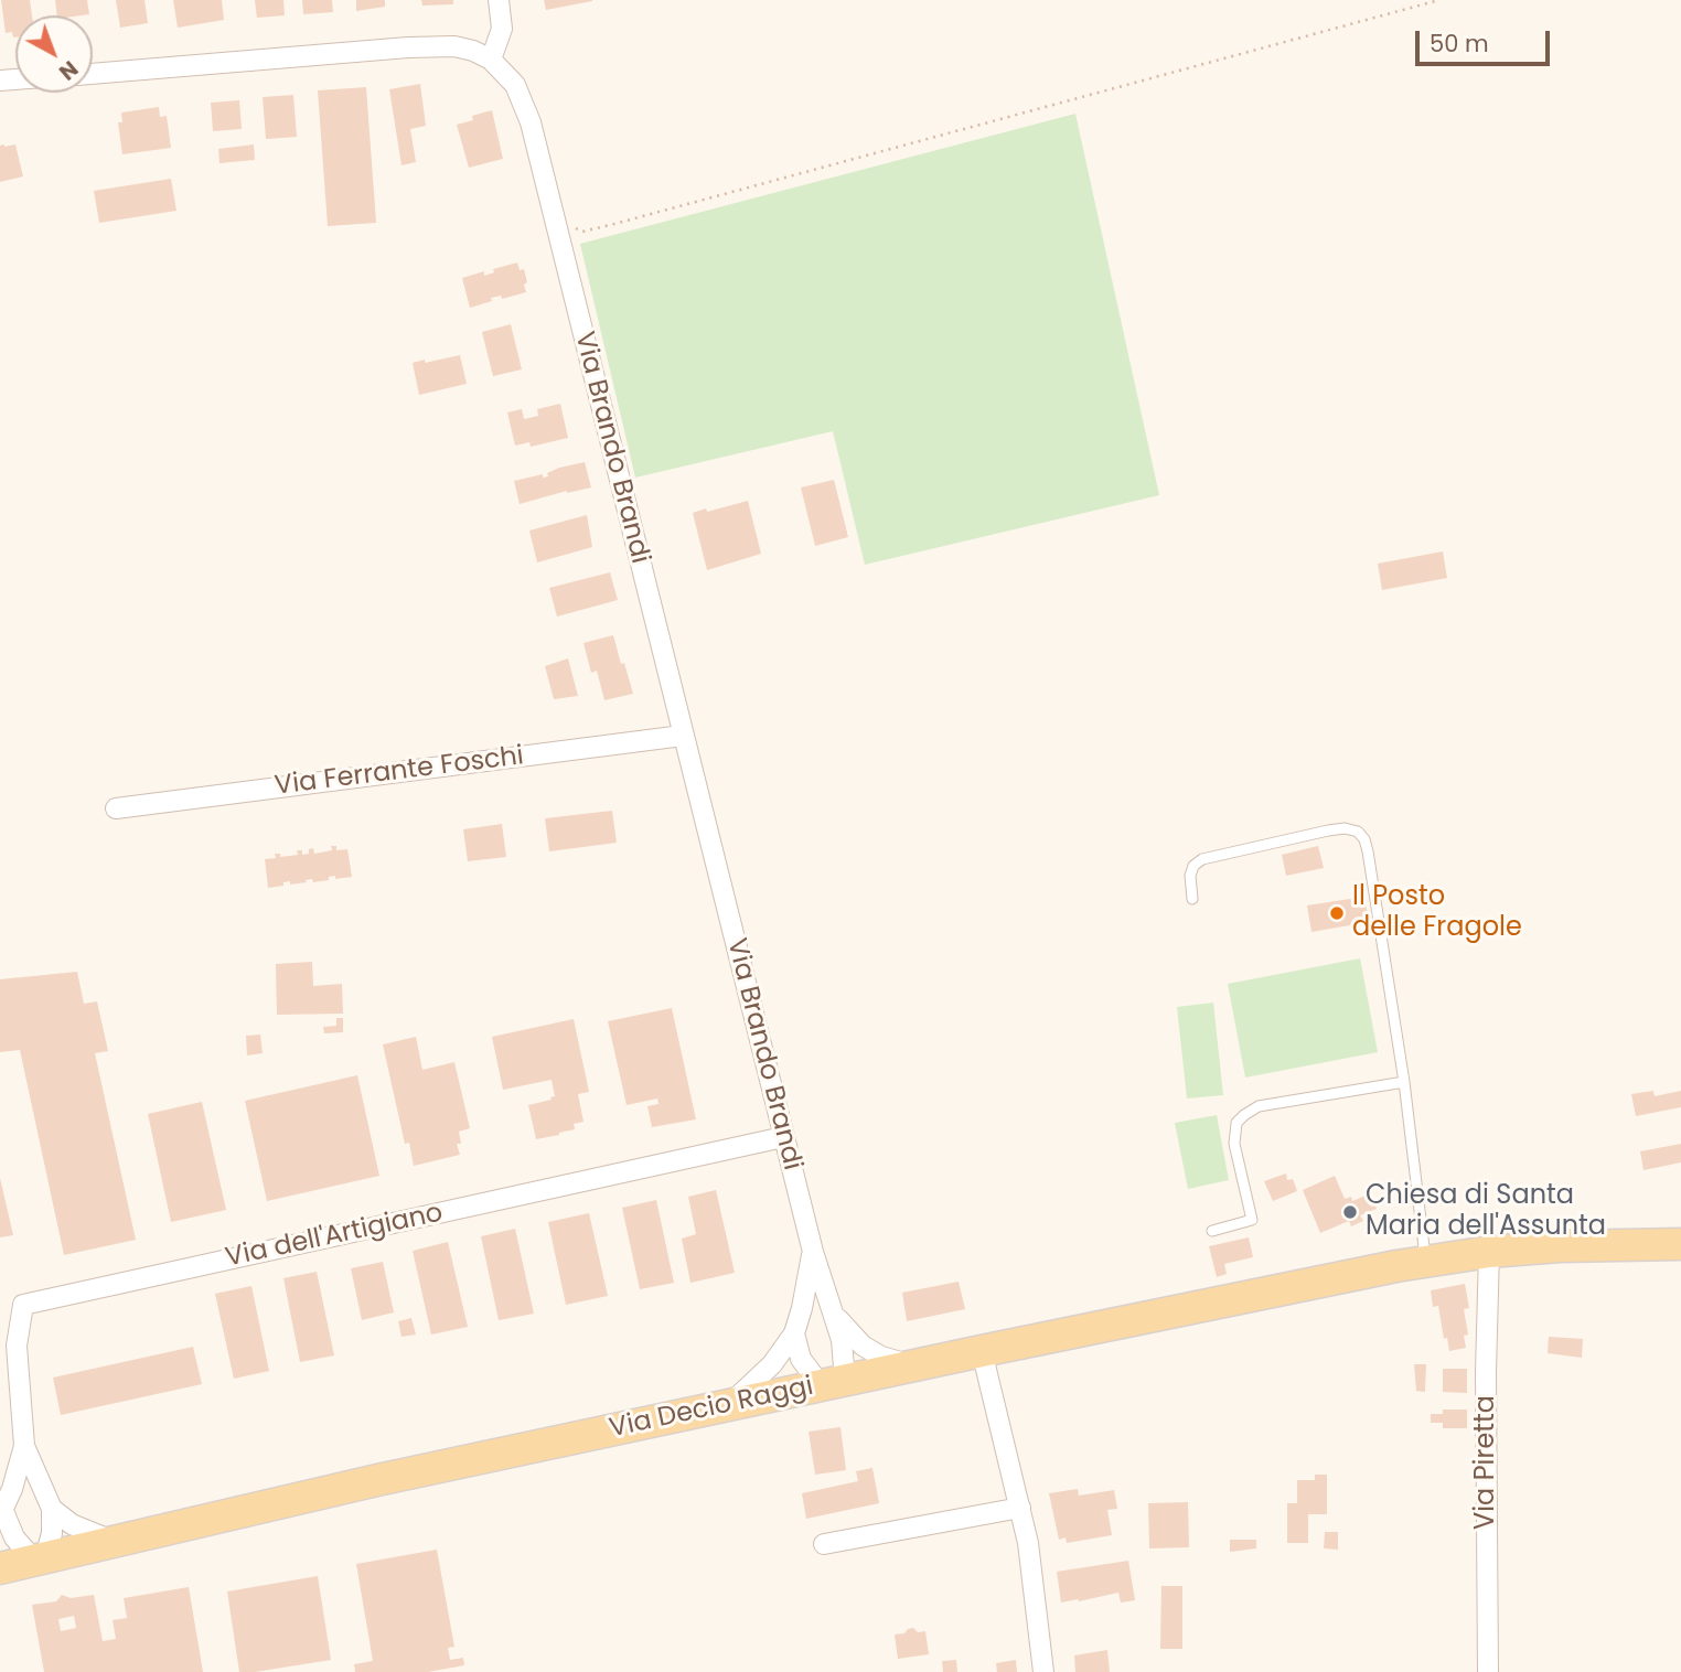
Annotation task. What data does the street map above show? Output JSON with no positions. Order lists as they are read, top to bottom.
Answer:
{
  "streets": {
    "main road": ["Via Decio Raggi"],
    "street": [
      "Via Brando Brandi",
      "Via Ferrante Foschi",
      "Via dell'Artigiano",
      "Via Piretta"
    ]
  },
  "crossings": [
    ["Via Brando Brandi", "Via Ferrante Foschi"],
    ["Via Brando Brandi", "Via dell'Artigiano"],
    ["Via Brando Brandi", "Via Decio Raggi"],
    ["Via dell'Artigiano", "Via Decio Raggi"],
    ["Via Decio Raggi", "Via Piretta"]
  ],
  "places": ["Il Posto delle Fragole", "Chiesa di Santa Maria dell'Assunta"],
  "scale_bar": "50 m",
  "north": "bottom right"
}
